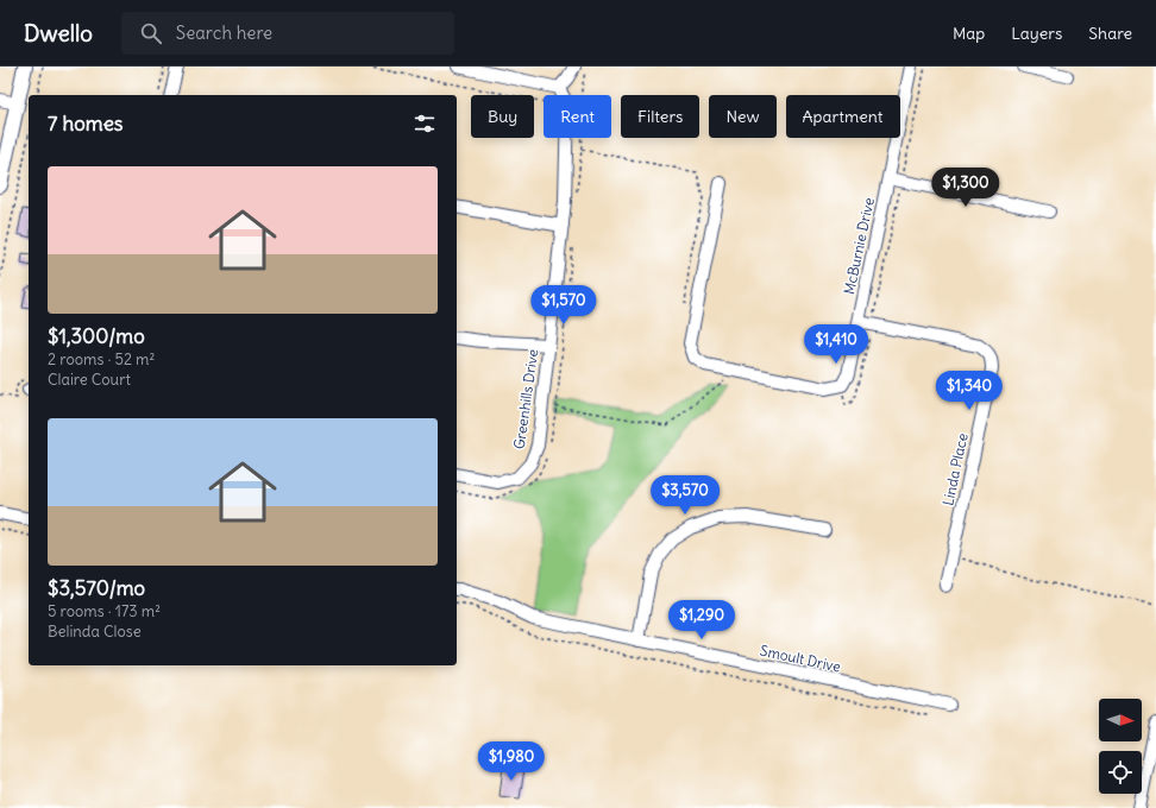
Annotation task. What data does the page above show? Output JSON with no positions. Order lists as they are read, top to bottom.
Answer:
{
  "streets": {
    "street": [
      "McBurnie Drive",
      "Greenhills Drive",
      "Linda Place",
      "Smoult Drive"
    ]
  },
  "crossings": [
    ["McBurnie Drive", "Linda Place"]
  ],
  "north": "right",
  "page": {
    "header": "Dwello",
    "search": "Search here",
    "nav": ["Map", "Layers", "Share"],
    "chip": [
      "Buy",
      "Rent",
      "Filters",
      "New",
      "Apartment"
    ],
    "heading": "7 homes",
    "list": [
      {
        "name": "$1,300/mo",
        "note": "2 rooms · 52 m² · Claire Court"
      },
      {
        "name": "$3,570/mo",
        "note": "5 rooms · 173 m² · Belinda Close"
      }
    ],
    "price": [
      "$1,300",
      "$1,570",
      "$1,410",
      "$1,340",
      "$3,570",
      "$1,290",
      "$1,980"
    ]
  }
}
